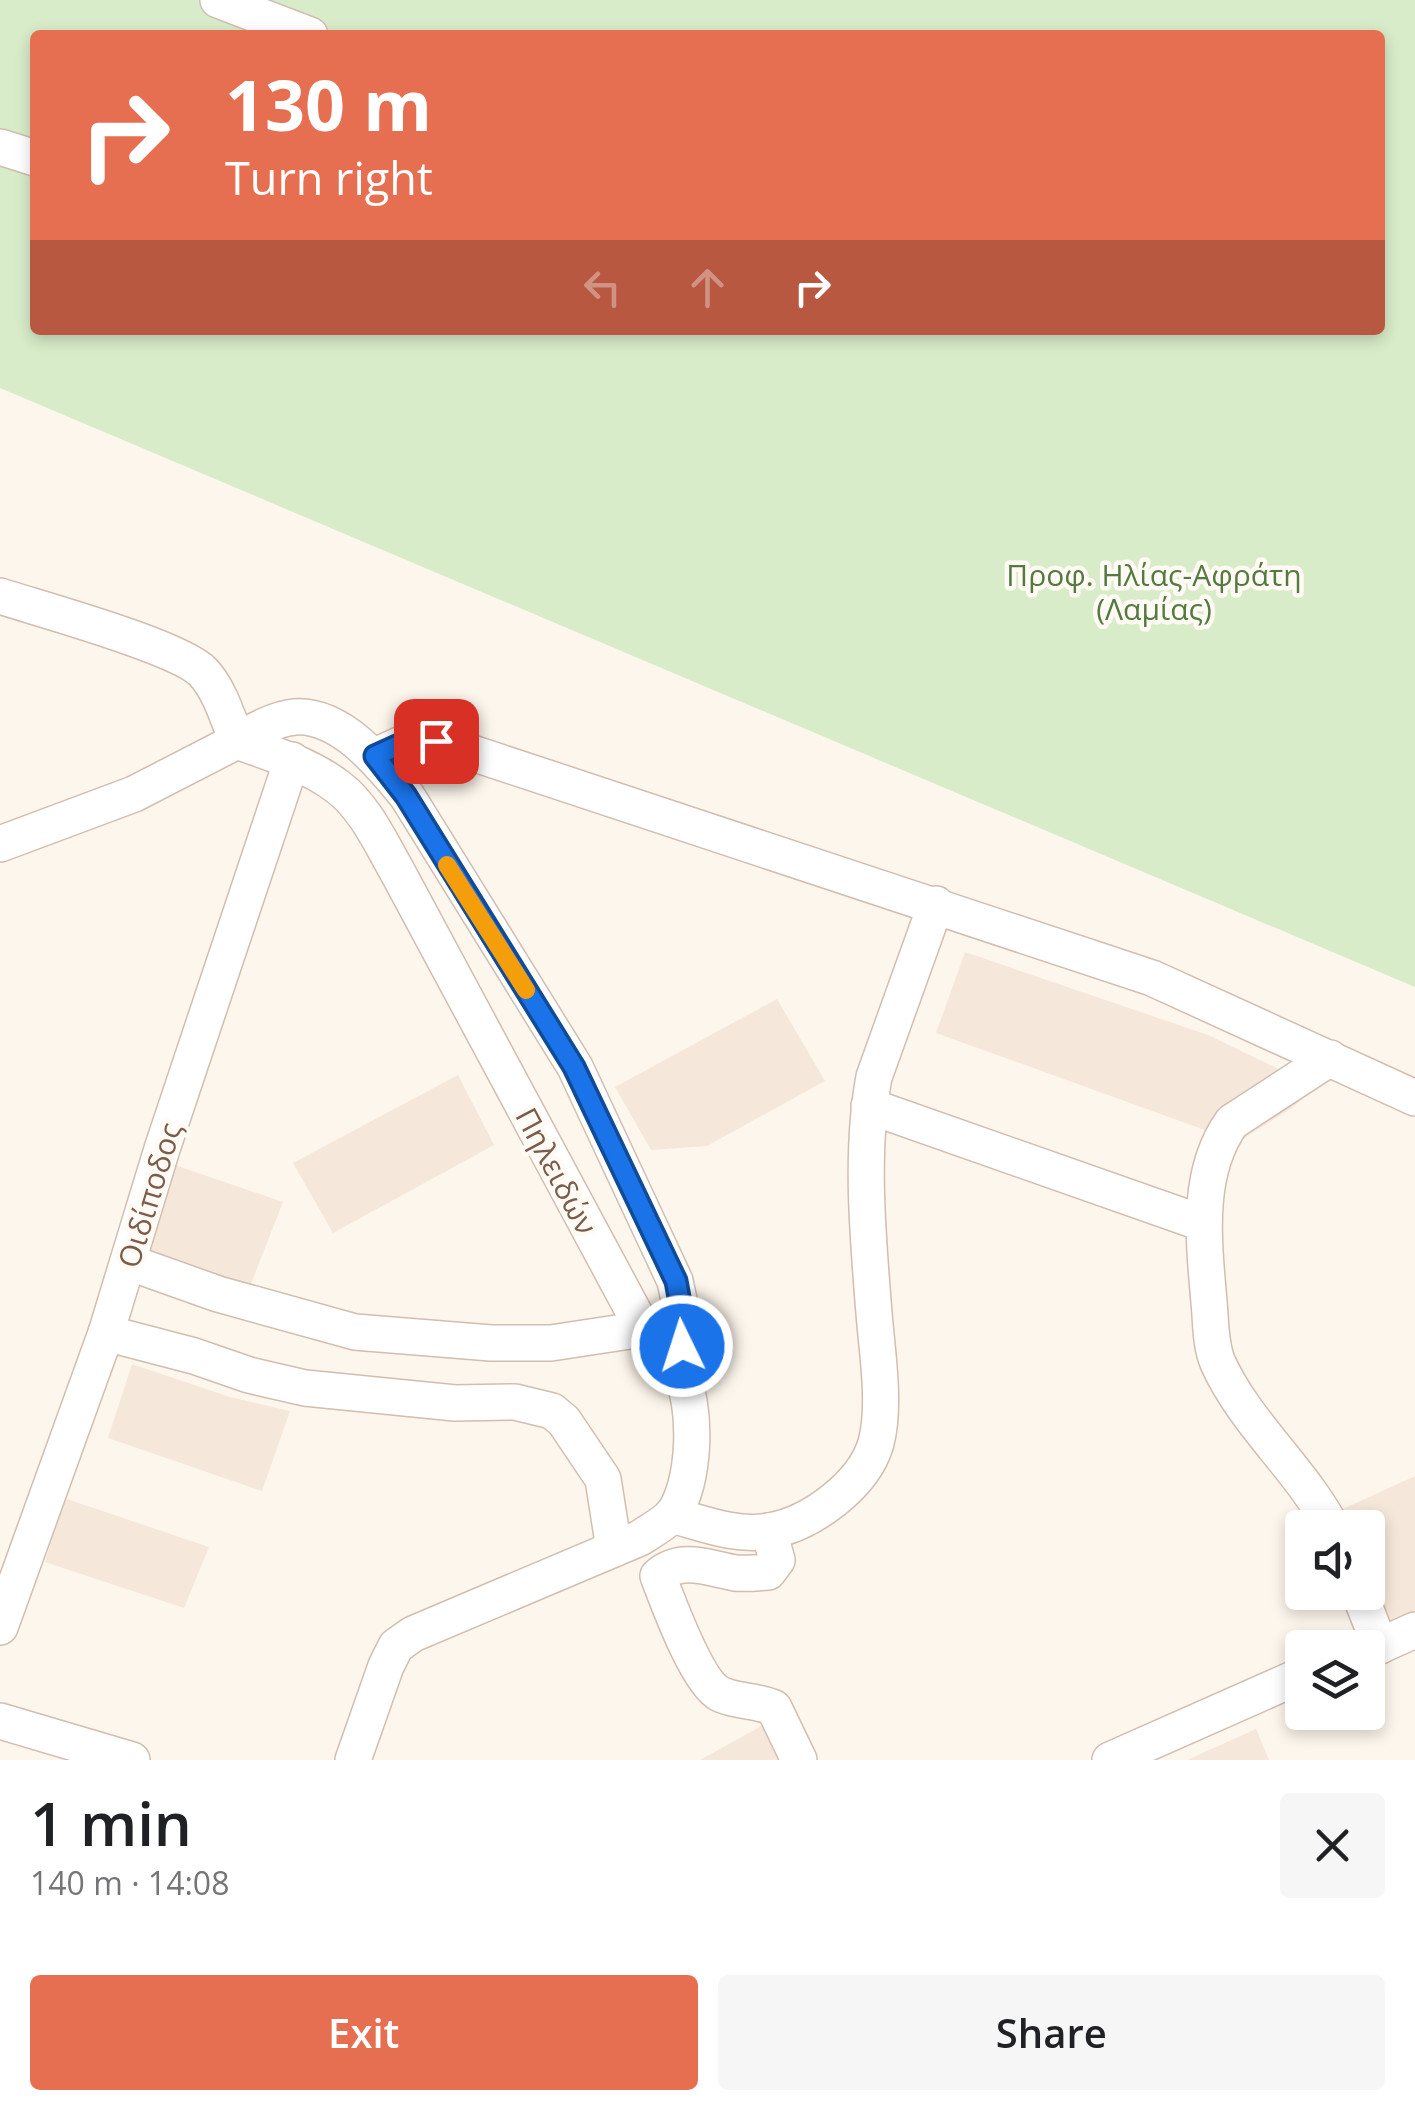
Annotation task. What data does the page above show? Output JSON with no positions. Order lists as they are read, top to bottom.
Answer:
{
  "streets": {
    "street": ["Πηλειδών", "Οιδίποδος"]
  },
  "crossings": [
    ["Πηλειδών", "Οιδίποδος"]
  ],
  "parks": ["Προφ. Ηλίας-Αφράτη (Λαμίας)"],
  "page": {
    "turn": ["130 m", "Turn right"],
    "heading": ["1 min", "140 m · 14:08"],
    "buttons": ["Exit", "Share"]
  }
}
